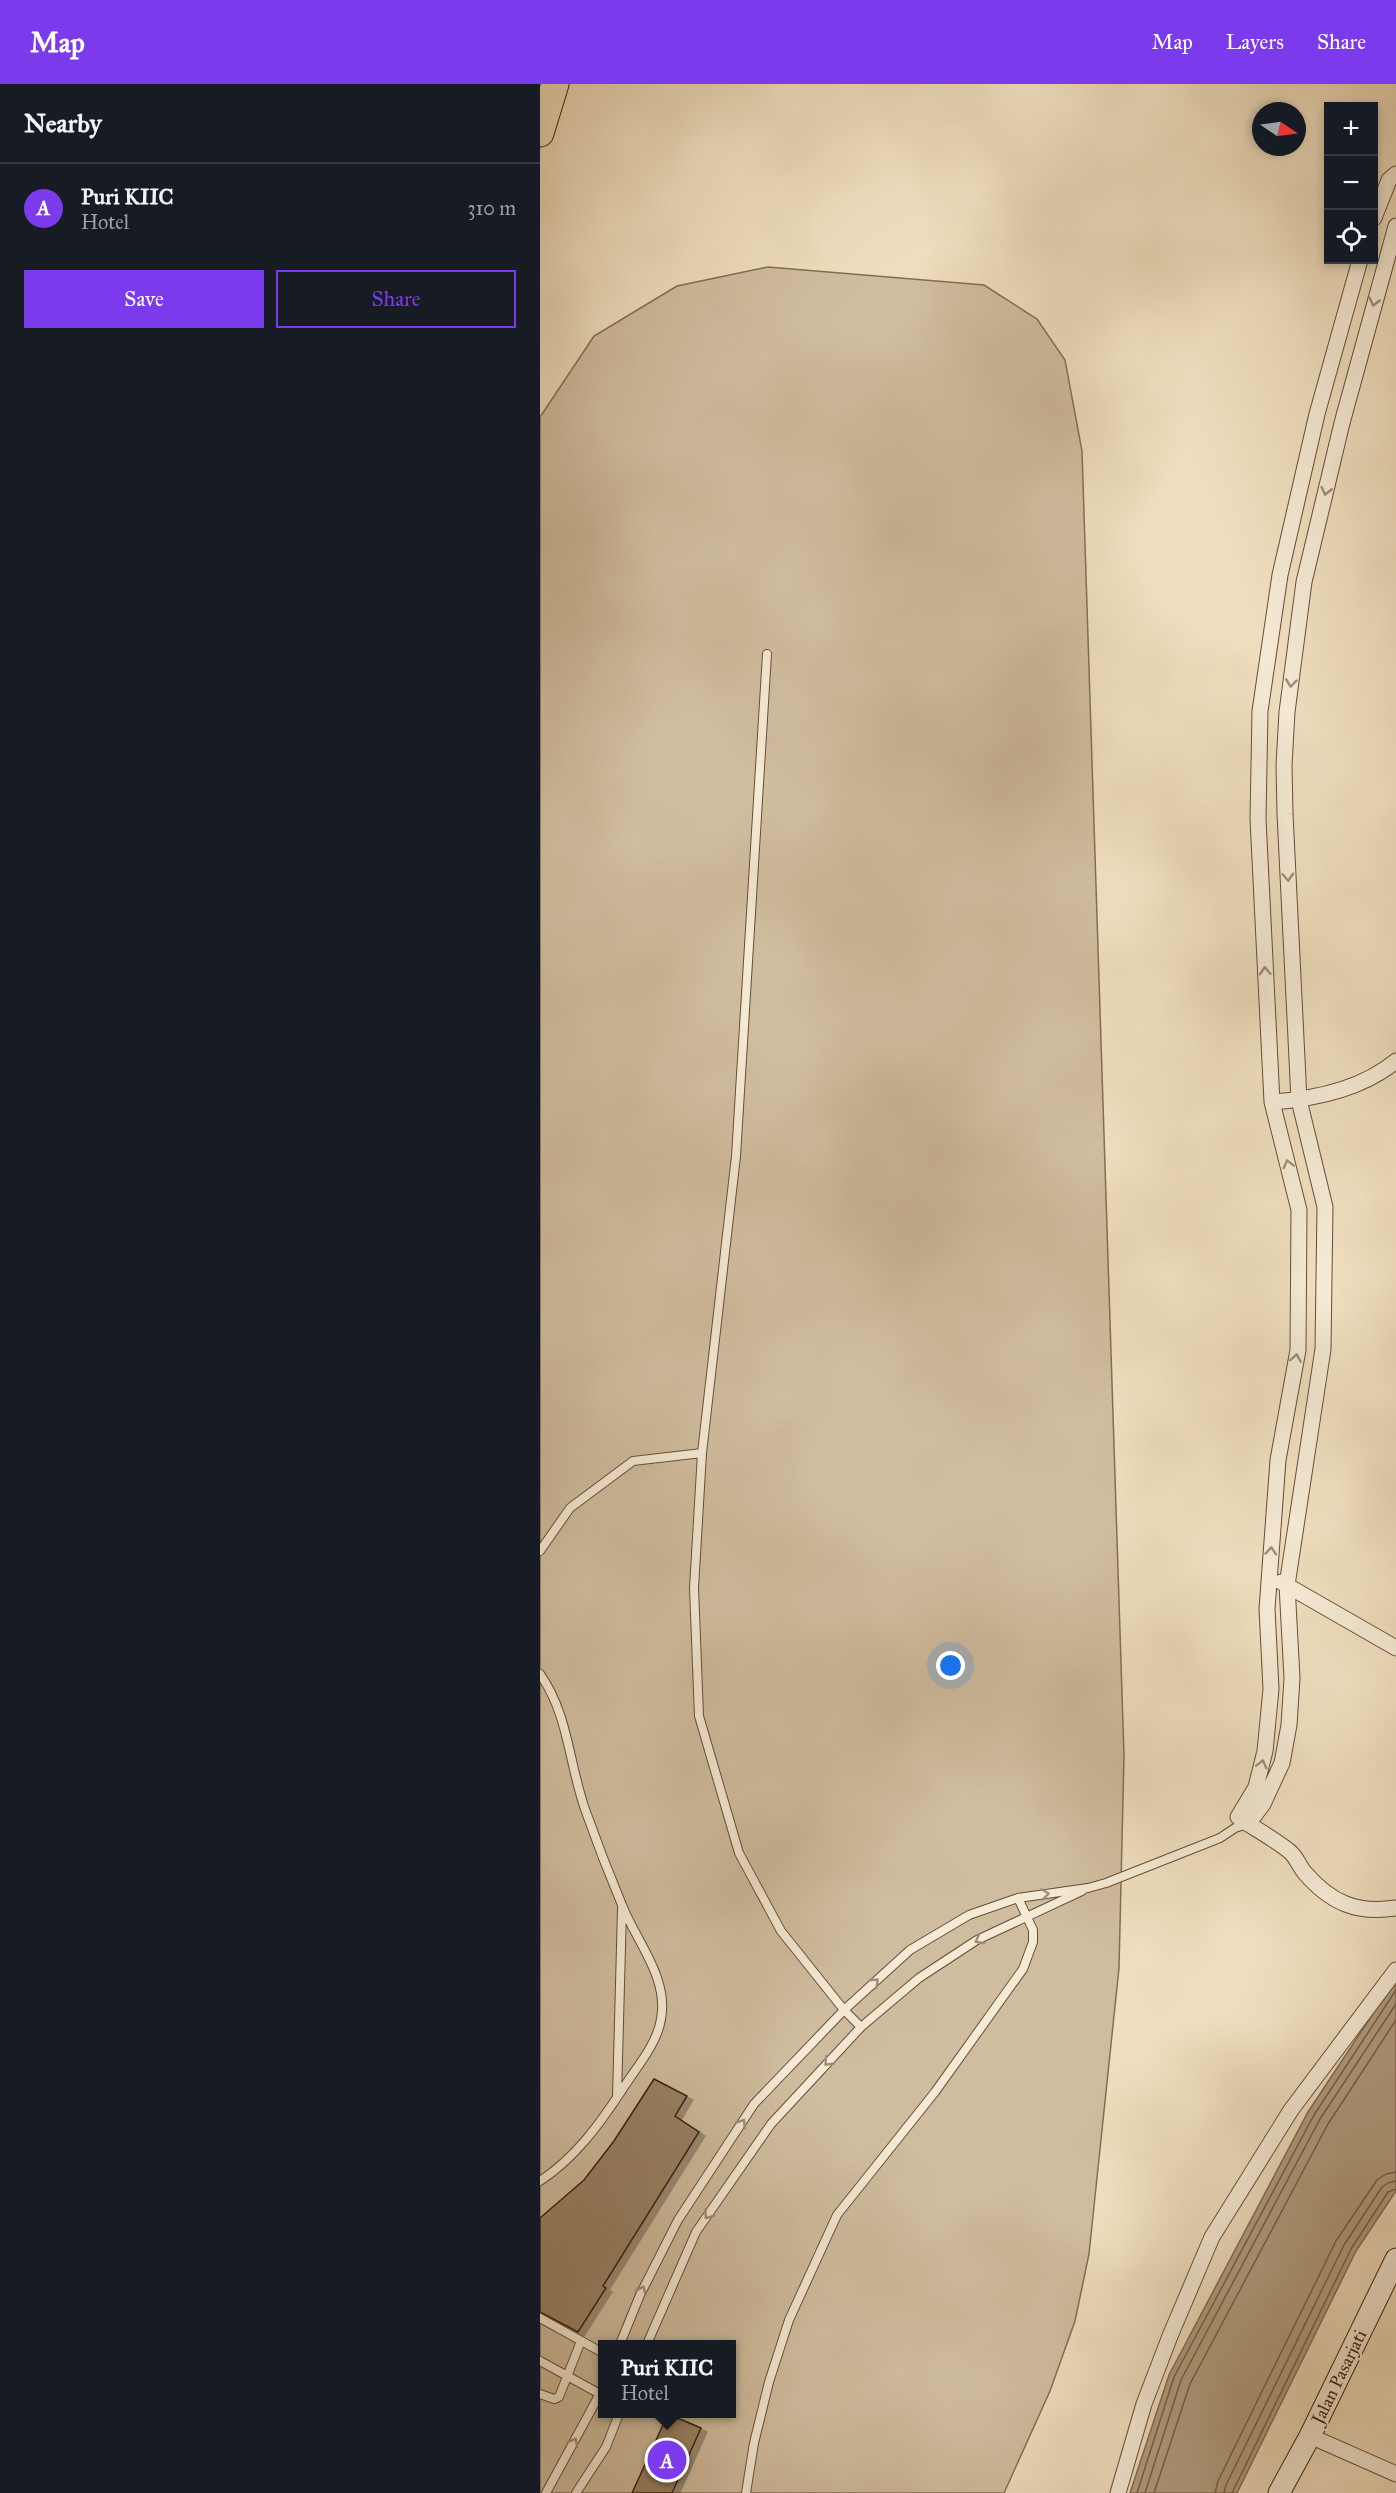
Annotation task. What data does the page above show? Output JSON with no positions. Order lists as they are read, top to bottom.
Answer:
{
  "streets": {
    "main road": ["Jalan Pasarjati"]
  },
  "north": "right",
  "page": {
    "header": "Map",
    "nav": ["Map", "Layers", "Share"],
    "heading": "Nearby",
    "map_buttons": ["+", "−"],
    "list": [
      {
        "mark": "A",
        "name": "Puri KIIC",
        "note": "Hotel",
        "value": "310 m"
      }
    ],
    "buttons": ["Save", "Share"],
    "popup": ["Puri KIIC", "Hotel"],
    "pins": "A"
  }
}
